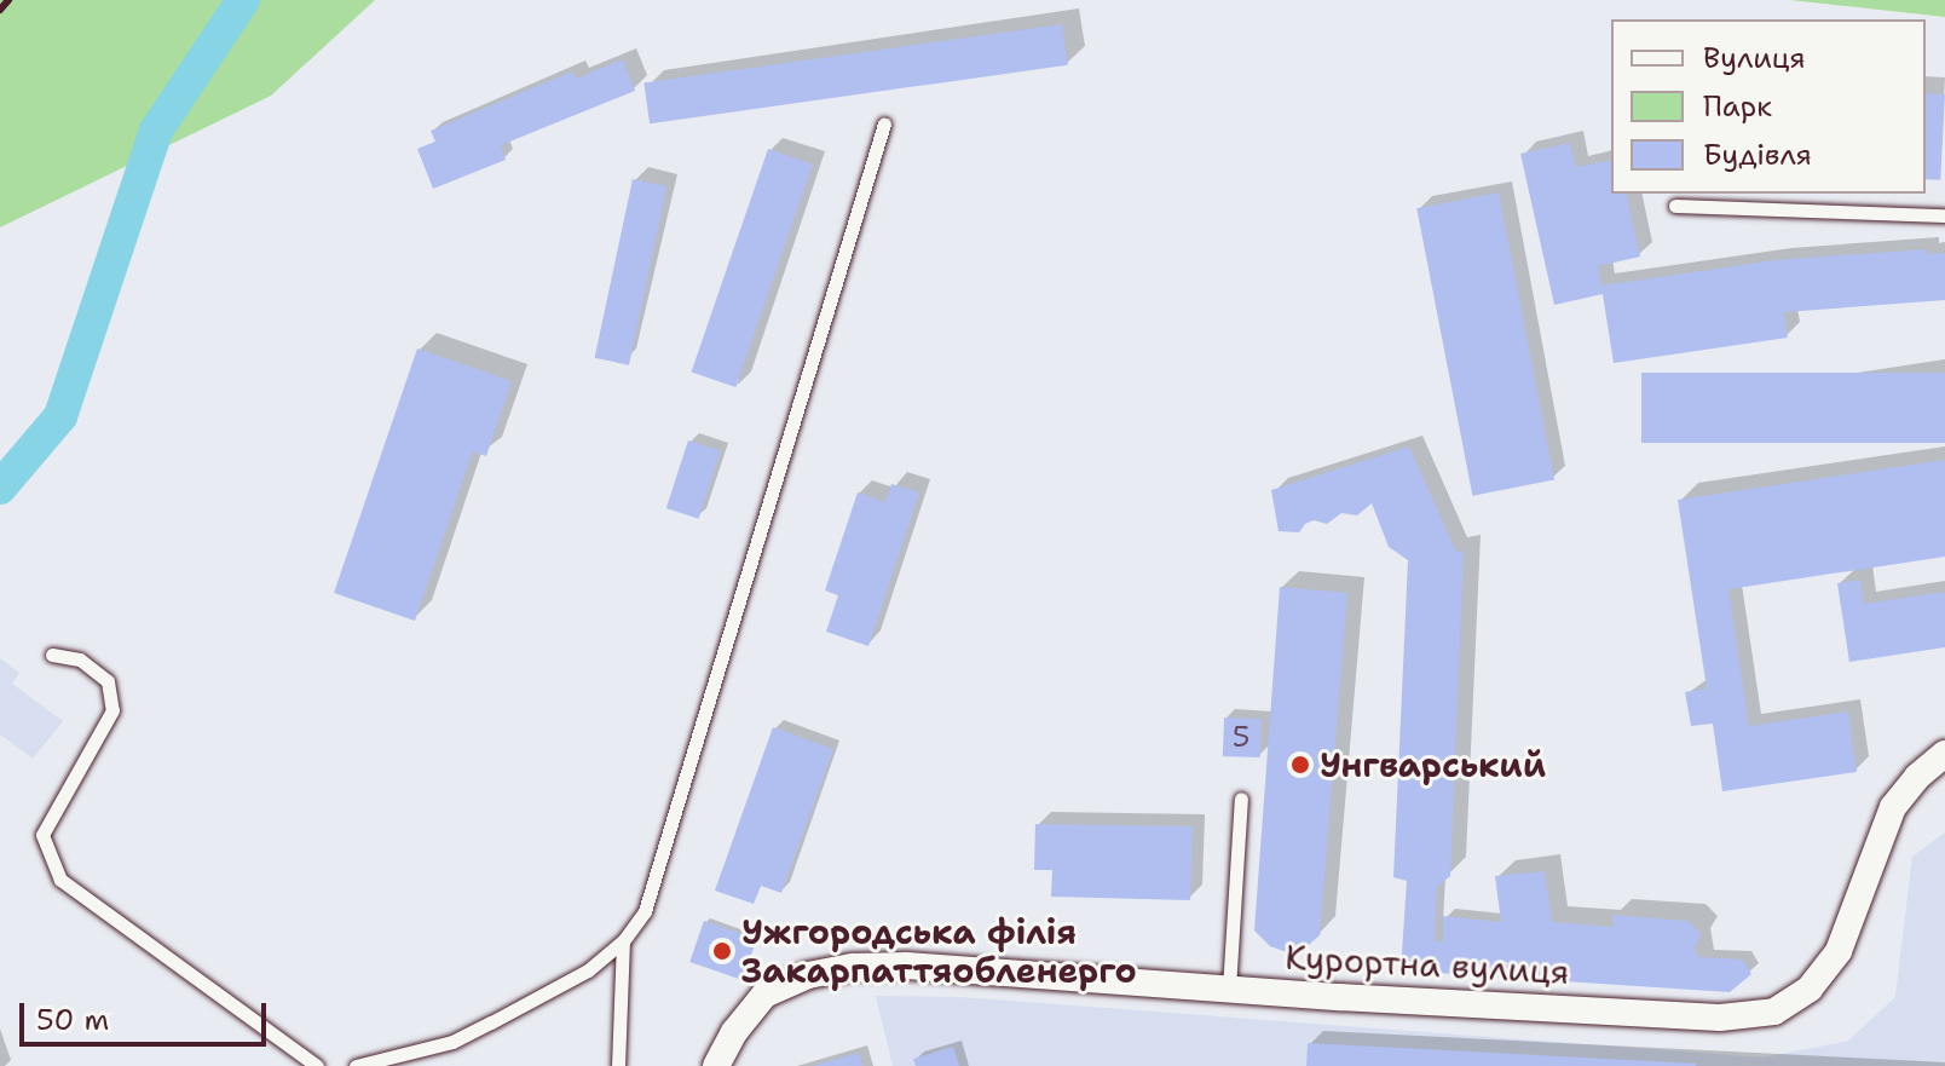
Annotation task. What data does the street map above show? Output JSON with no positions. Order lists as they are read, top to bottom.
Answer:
{
  "streets": {
    "street": ["Курортна вулиця"]
  },
  "places": ["Унгварський", "Ужгородська філія Закарпаттяобленерго"],
  "house_numbers": ["5"],
  "legend": ["Вулиця", "Парк", "Будівля"],
  "scale_bar": "50 m"
}
